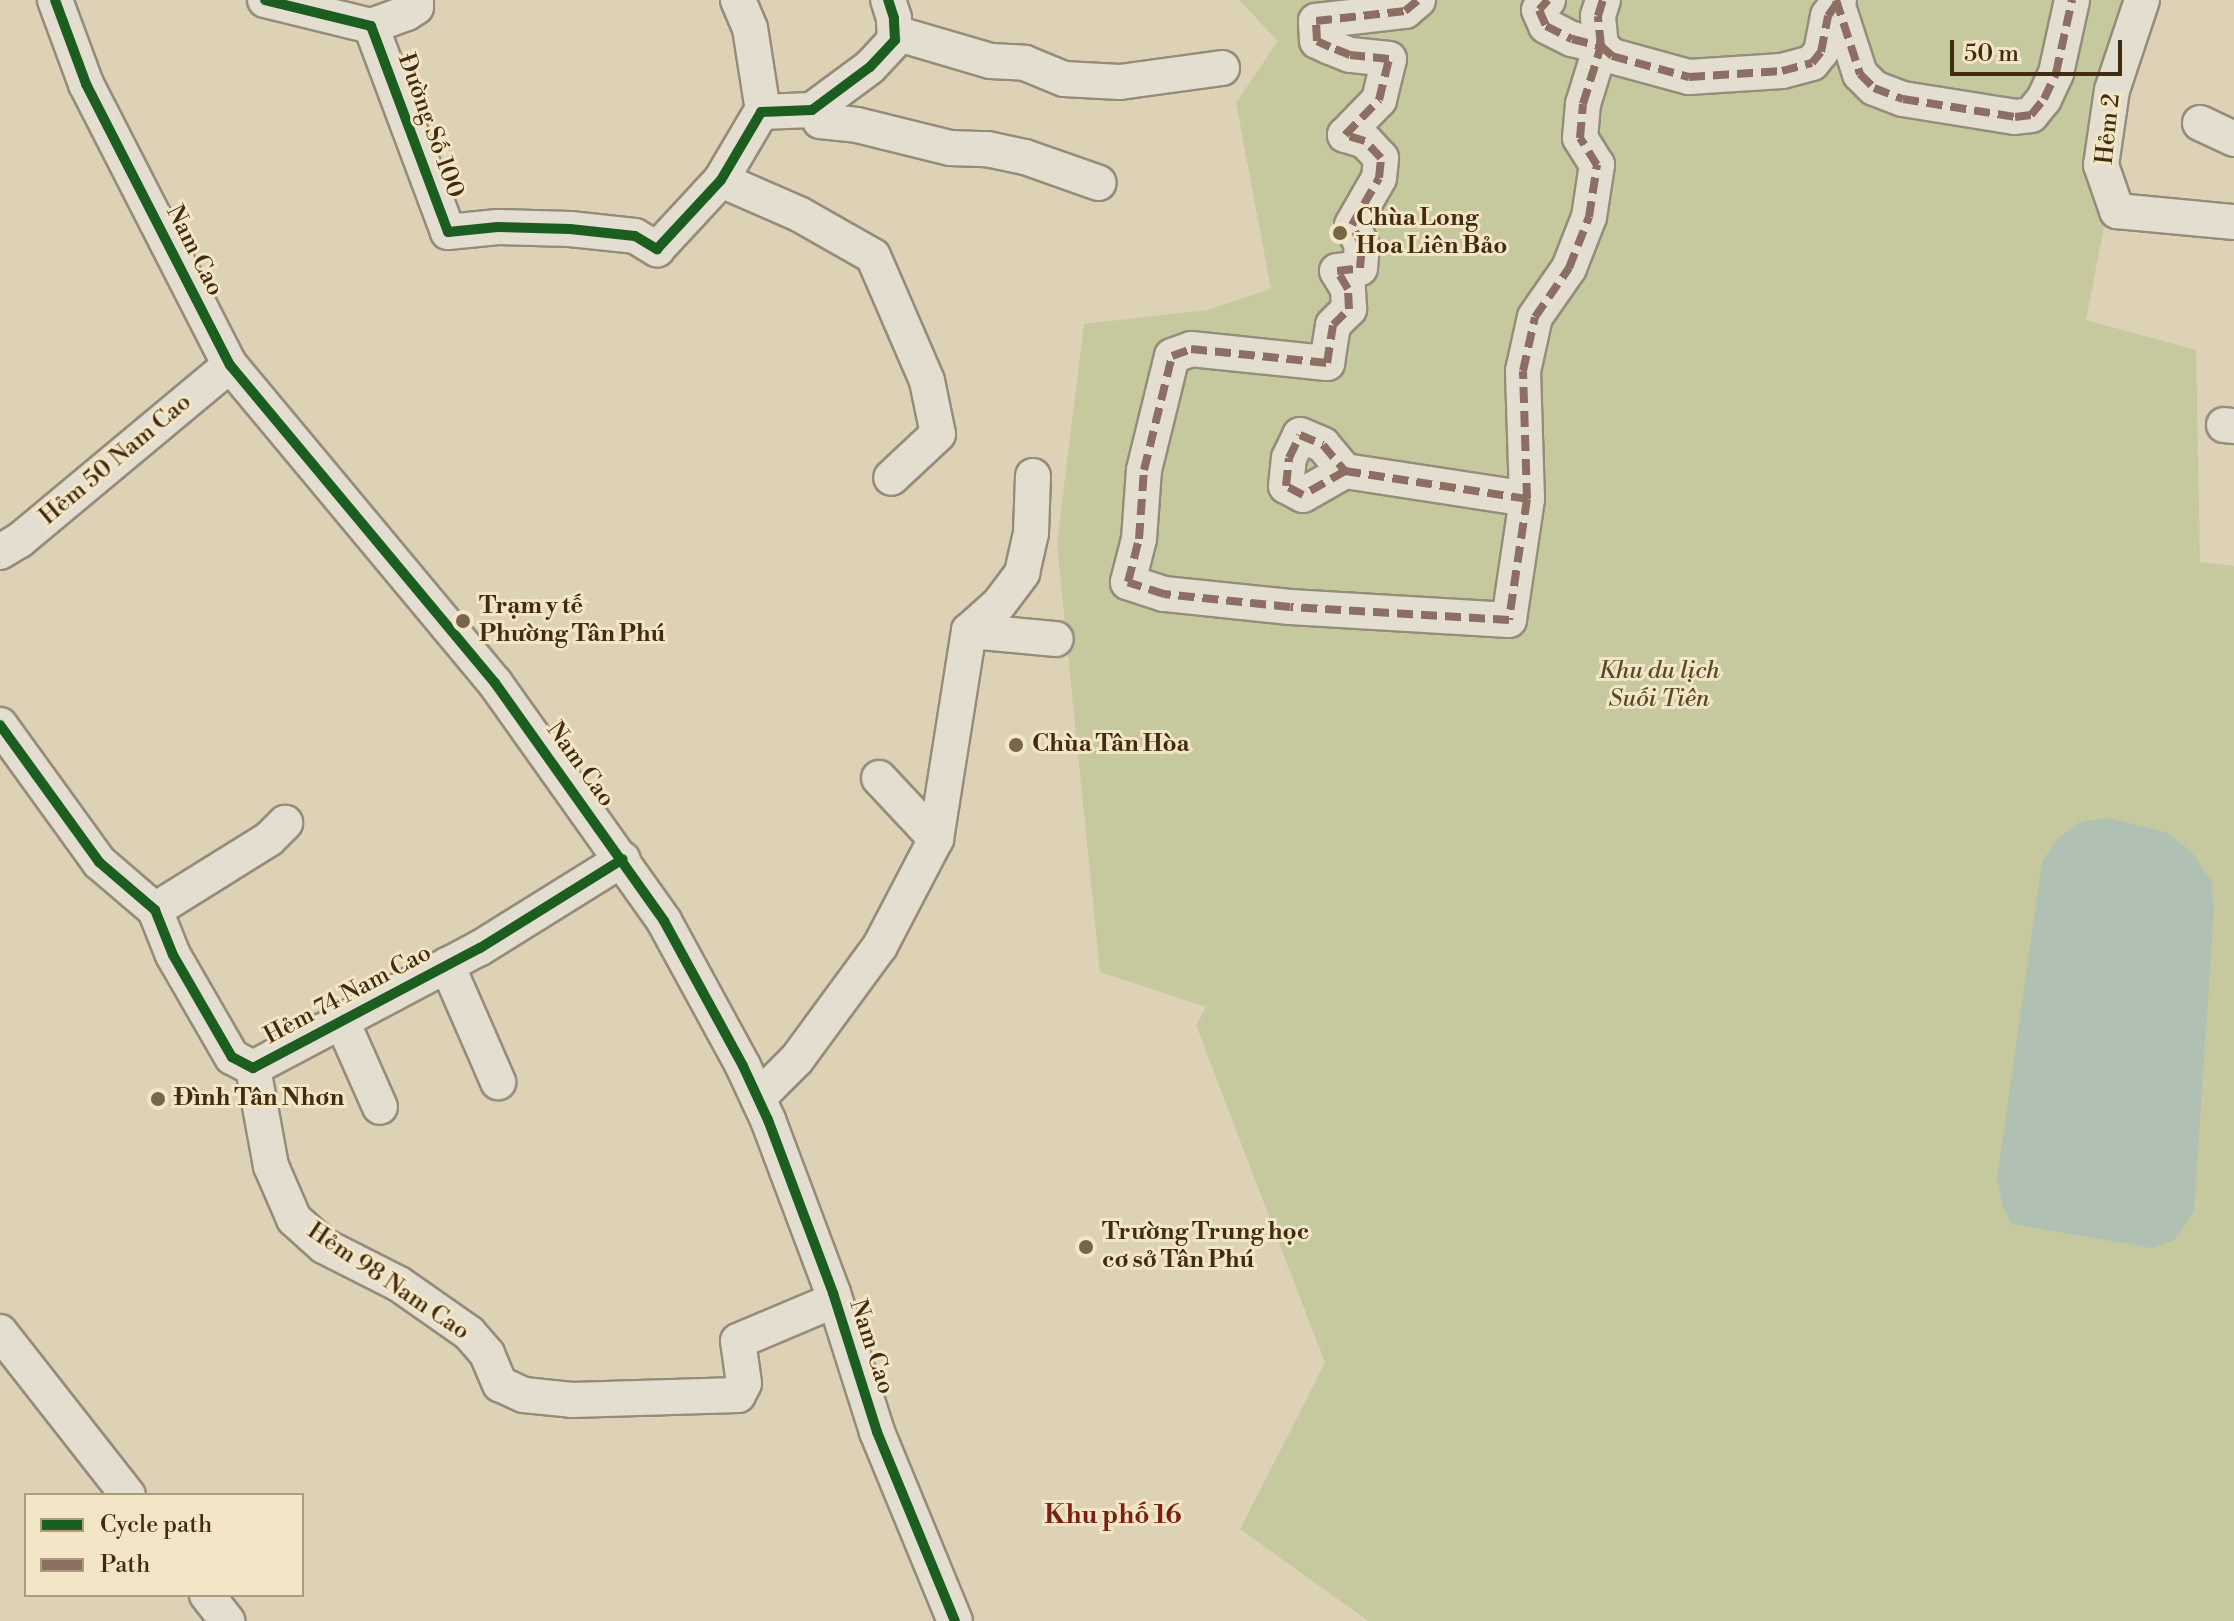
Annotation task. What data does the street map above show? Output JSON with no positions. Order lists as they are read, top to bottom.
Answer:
{
  "streets": {
    "street": [
      "Đường Số 100",
      "Hẻm 2",
      "Nam Cao",
      "Hẻm 50 Nam Cao",
      "Hẻm 74 Nam Cao",
      "Hẻm 98 Nam Cao"
    ]
  },
  "crossings": [
    ["Nam Cao", "Hẻm 50 Nam Cao"],
    ["Nam Cao", "Hẻm 74 Nam Cao"],
    ["Nam Cao", "Hẻm 98 Nam Cao"],
    ["Hẻm 74 Nam Cao", "Hẻm 98 Nam Cao"]
  ],
  "districts": ["Khu phố 16"],
  "parks": ["Khu du lịch Suối Tiên"],
  "places": [
    "Chùa Long Hoa Liên Bảo",
    "Trạm y tế Phường Tân Phú",
    "Chùa Tân Hòa",
    "Đình Tân Nhơn",
    "Trường Trung học cơ sở Tân Phú"
  ],
  "legend": ["Cycle path", "Path"],
  "scale_bar": "50 m"
}
